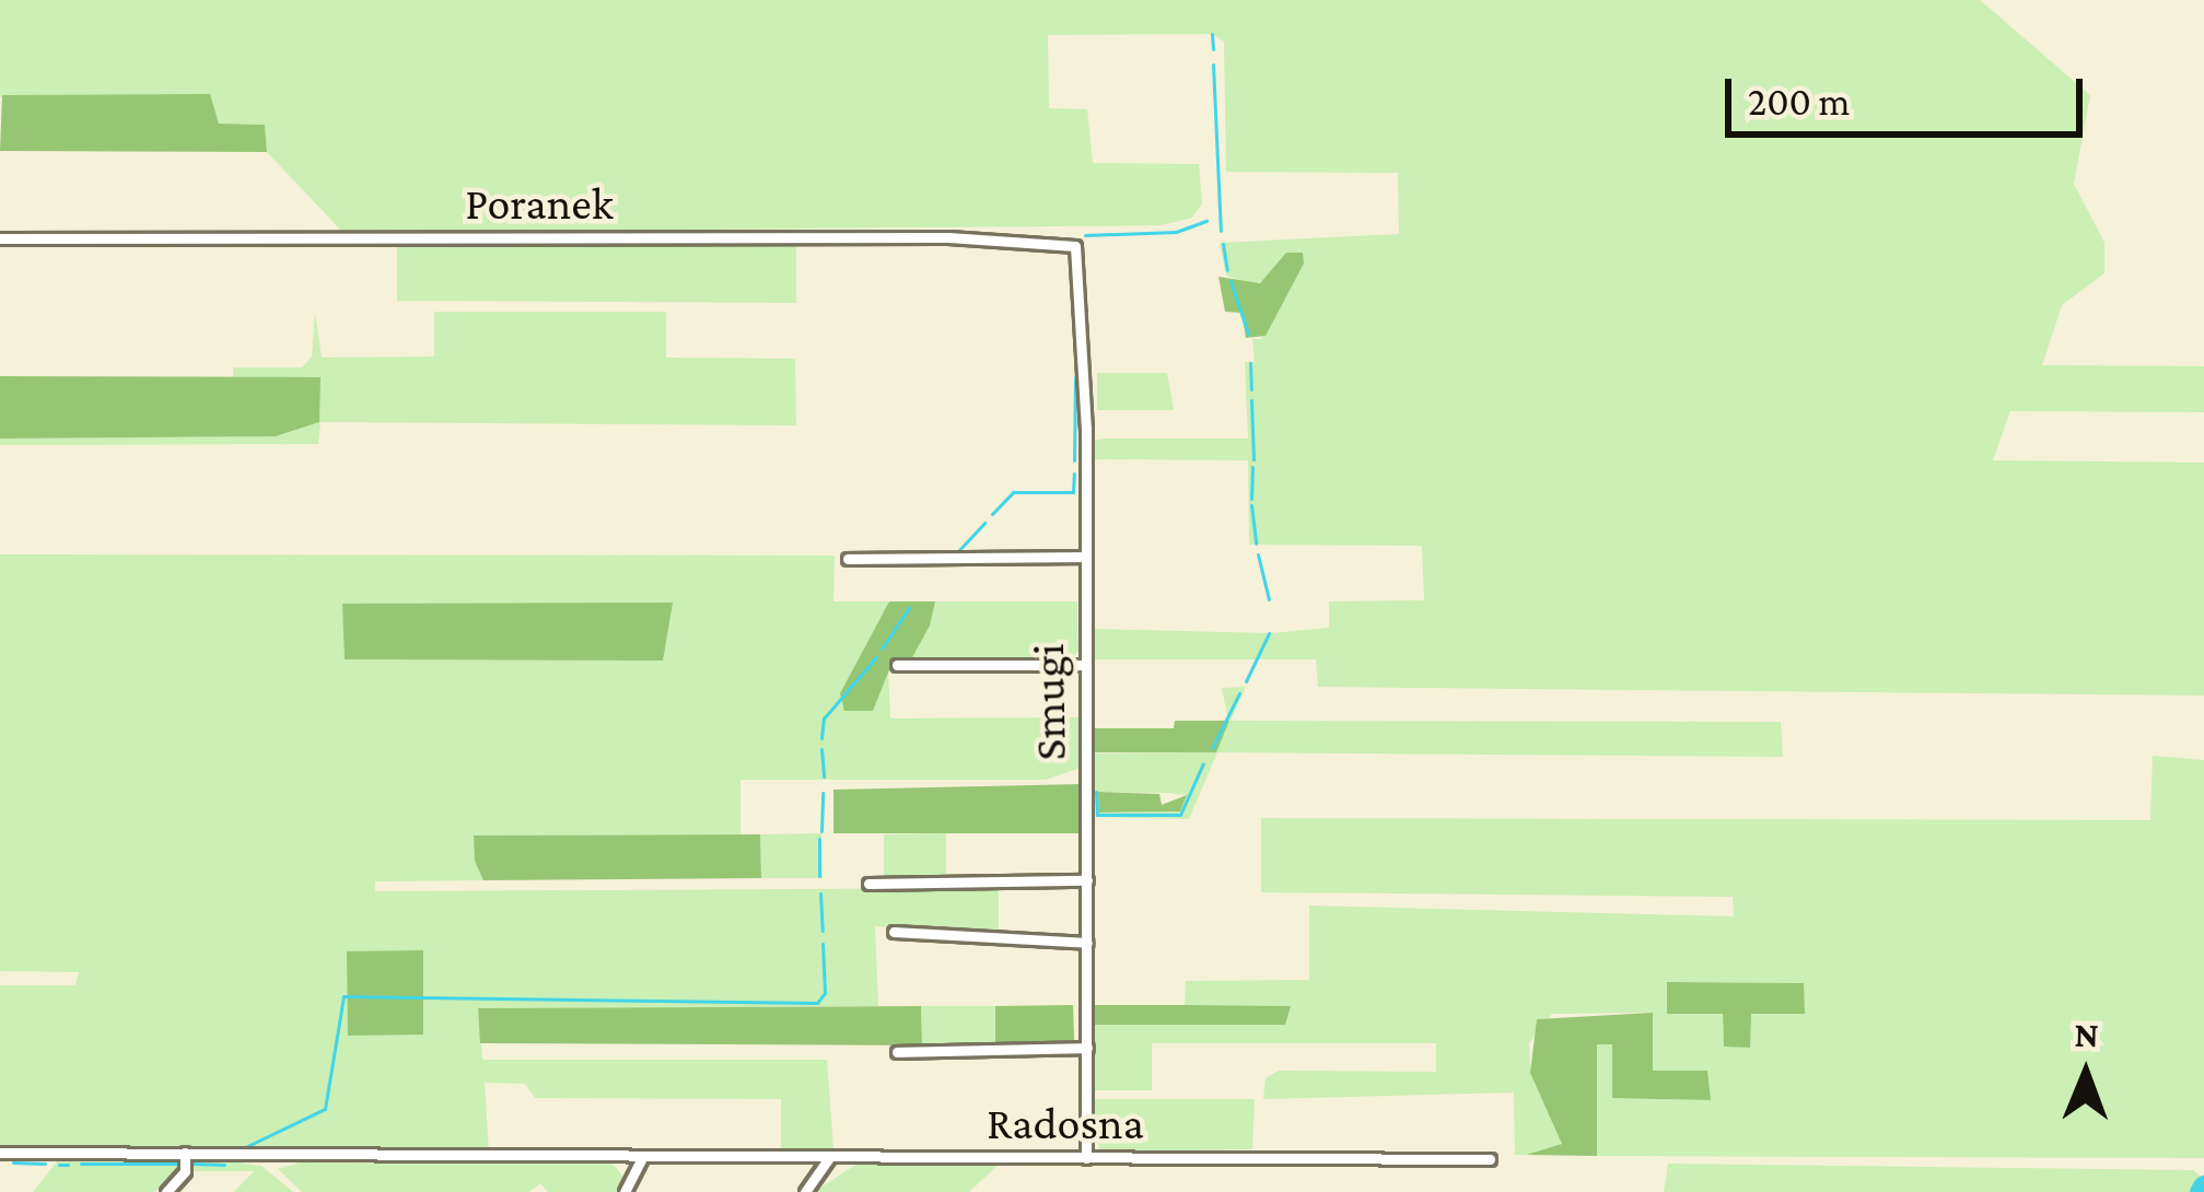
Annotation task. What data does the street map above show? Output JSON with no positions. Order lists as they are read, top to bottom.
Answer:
{
  "streets": {
    "street": ["Poranek", "Smugi", "Radosna"]
  },
  "crossings": [
    ["Poranek", "Smugi"],
    ["Smugi", "Radosna"]
  ],
  "scale_bar": "200 m",
  "north": "top"
}
